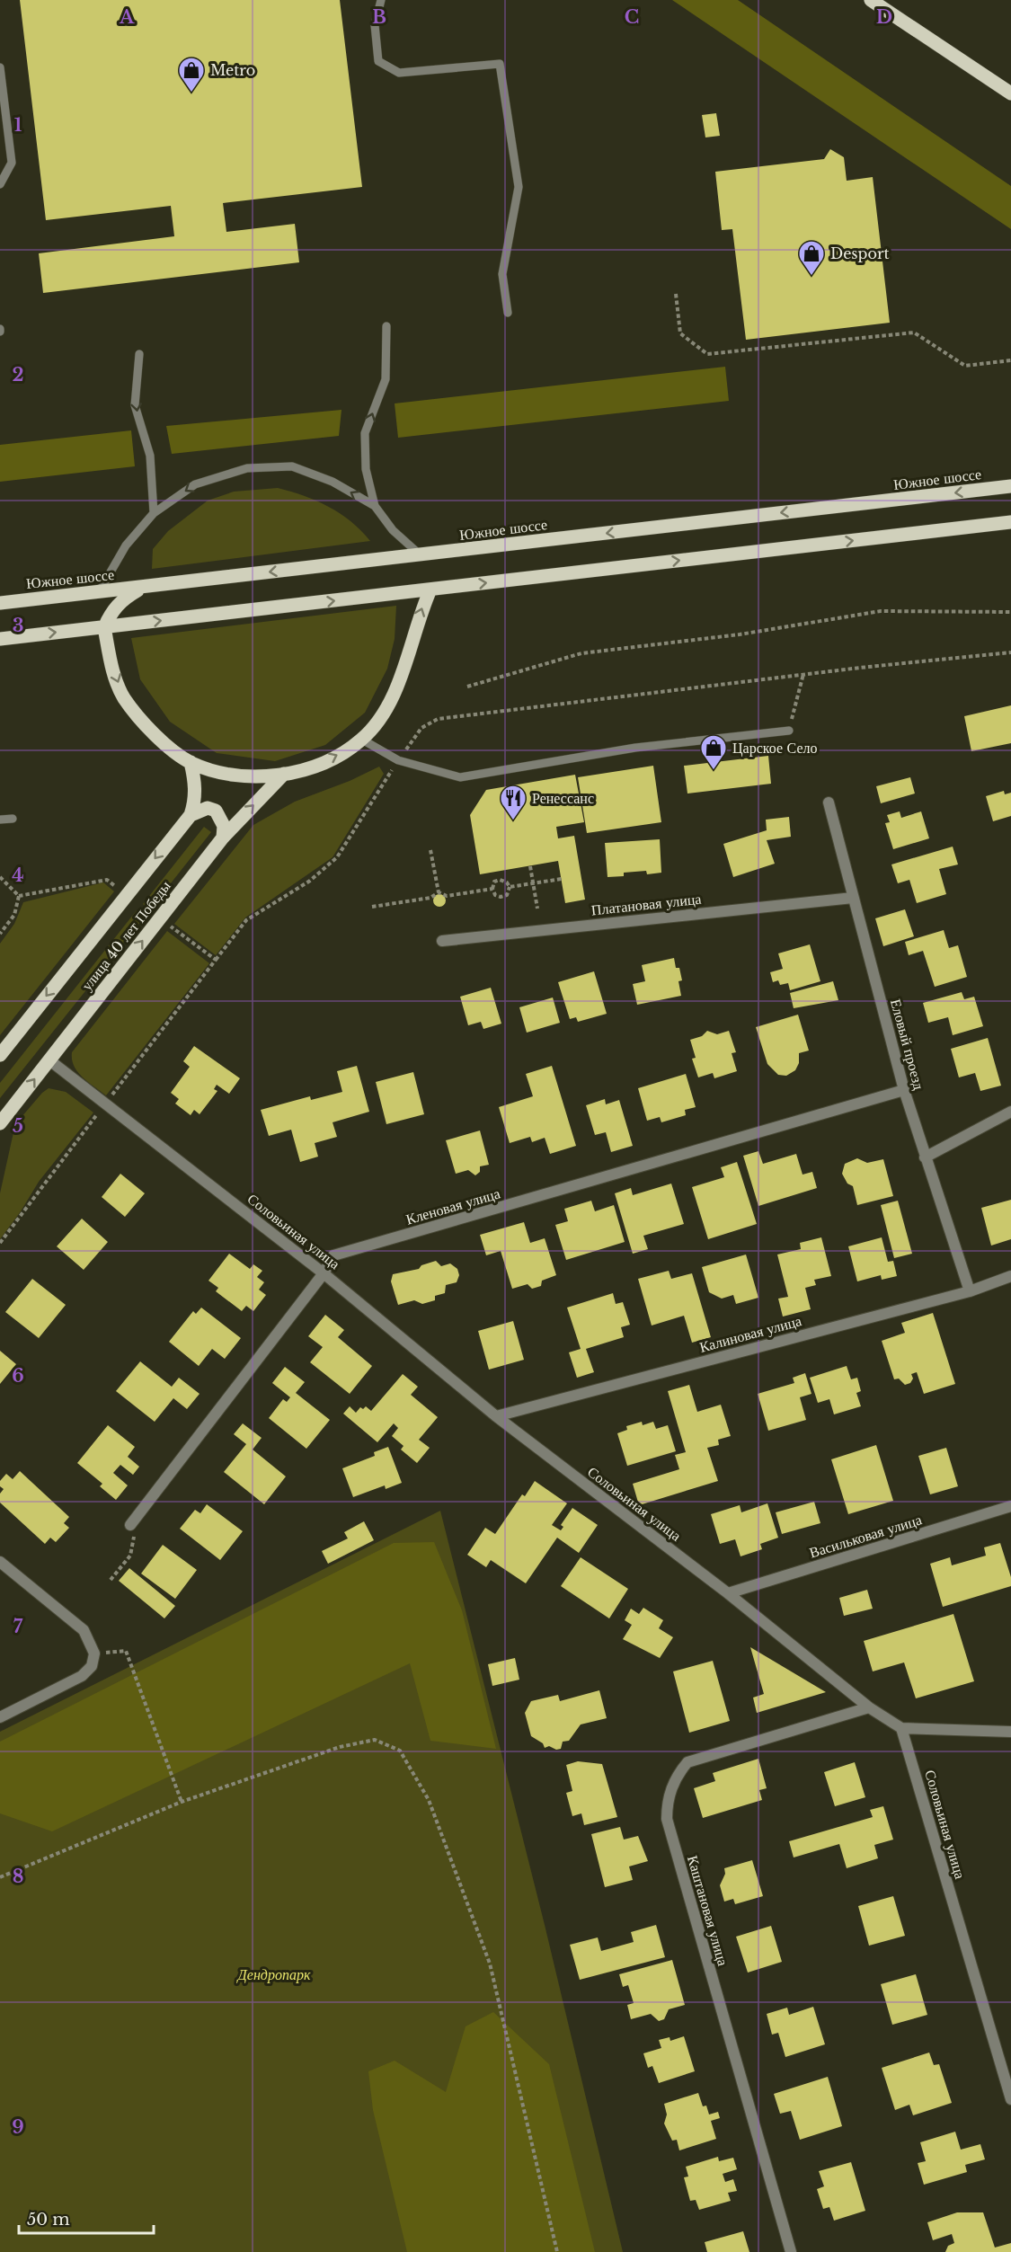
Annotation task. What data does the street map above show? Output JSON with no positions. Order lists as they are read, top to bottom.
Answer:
{
  "streets": {
    "main road": ["Южное шоссе", "улица 40 лет Победы"],
    "street": [
      "Платановая улица",
      "Еловый проезд",
      "Кленовая улица",
      "Соловьиная улица",
      "Калиновая улица",
      "Васильковая улица",
      "Каштановая улица"
    ]
  },
  "crossings": [
    ["Платановая улица", "Еловый проезд"],
    ["улица 40 лет Победы", "Соловьиная улица"],
    ["Еловый проезд", "Кленовая улица"],
    ["Еловый проезд", "Калиновая улица"],
    ["Кленовая улица", "Соловьиная улица"],
    ["Соловьиная улица", "Калиновая улица"],
    ["Соловьиная улица", "Васильковая улица"],
    ["Соловьиная улица", "Каштановая улица"]
  ],
  "parks": ["Дендропарк"],
  "places": {
    "shop": ["Metro", "Desport", "Царское Село"],
    "restaurant": ["Ренессанс"]
  },
  "scale_bar": "50 m",
  "grid": {
    "columns": [
      "A",
      "B",
      "C",
      "D"
    ],
    "rows": [
      "1",
      "2",
      "3",
      "4",
      "5",
      "6",
      "7",
      "8",
      "9"
    ]
  }
}
